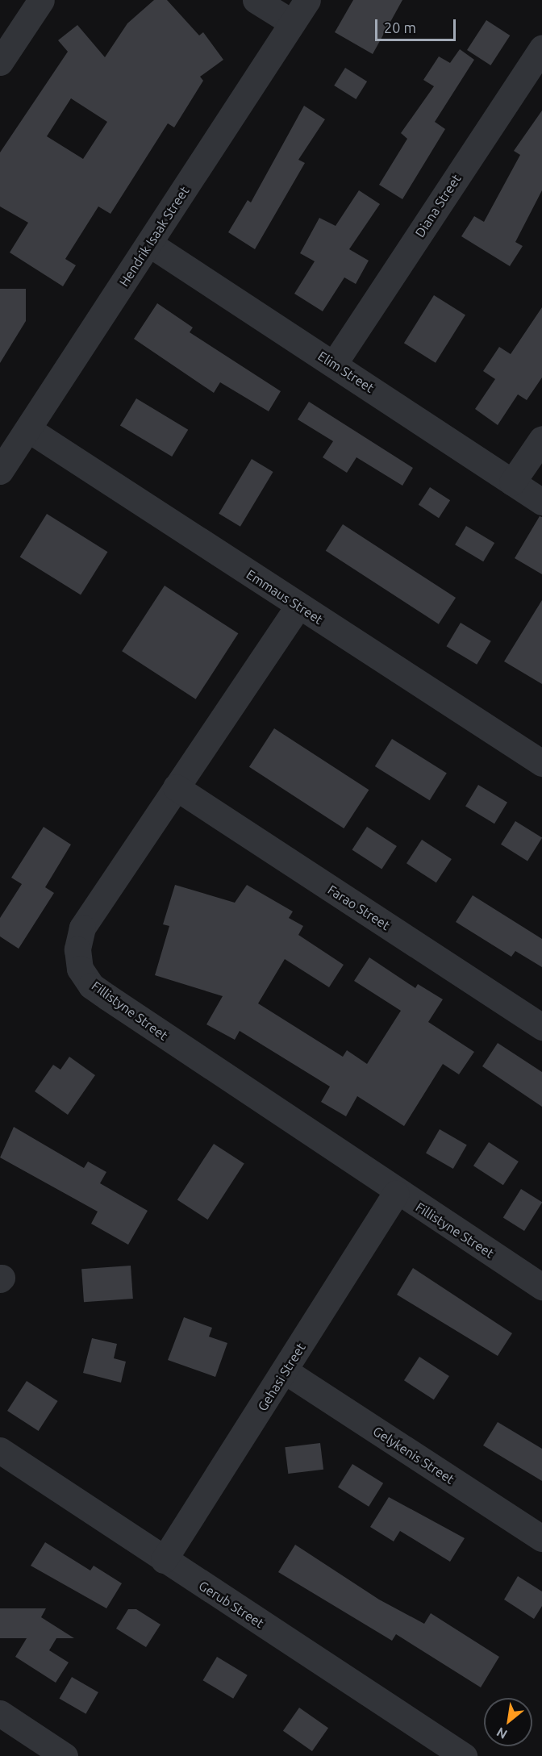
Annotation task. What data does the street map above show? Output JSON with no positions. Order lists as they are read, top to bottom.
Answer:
{
  "streets": {
    "street": [
      "Diana Street",
      "Hendrik Isaak Street",
      "Elim Street",
      "Emmaus Street",
      "Farao Street",
      "Fillistyne Street",
      "Gehasi Street",
      "Gelykenis Street",
      "Gerub Street"
    ]
  },
  "crossings": [
    ["Diana Street", "Elim Street"],
    ["Hendrik Isaak Street", "Elim Street"],
    ["Hendrik Isaak Street", "Emmaus Street"],
    ["Emmaus Street", "Fillistyne Street"],
    ["Farao Street", "Fillistyne Street"],
    ["Fillistyne Street", "Gehasi Street"],
    ["Gehasi Street", "Gelykenis Street"],
    ["Gehasi Street", "Gerub Street"]
  ],
  "scale_bar": "20 m",
  "north": "bottom left"
}
